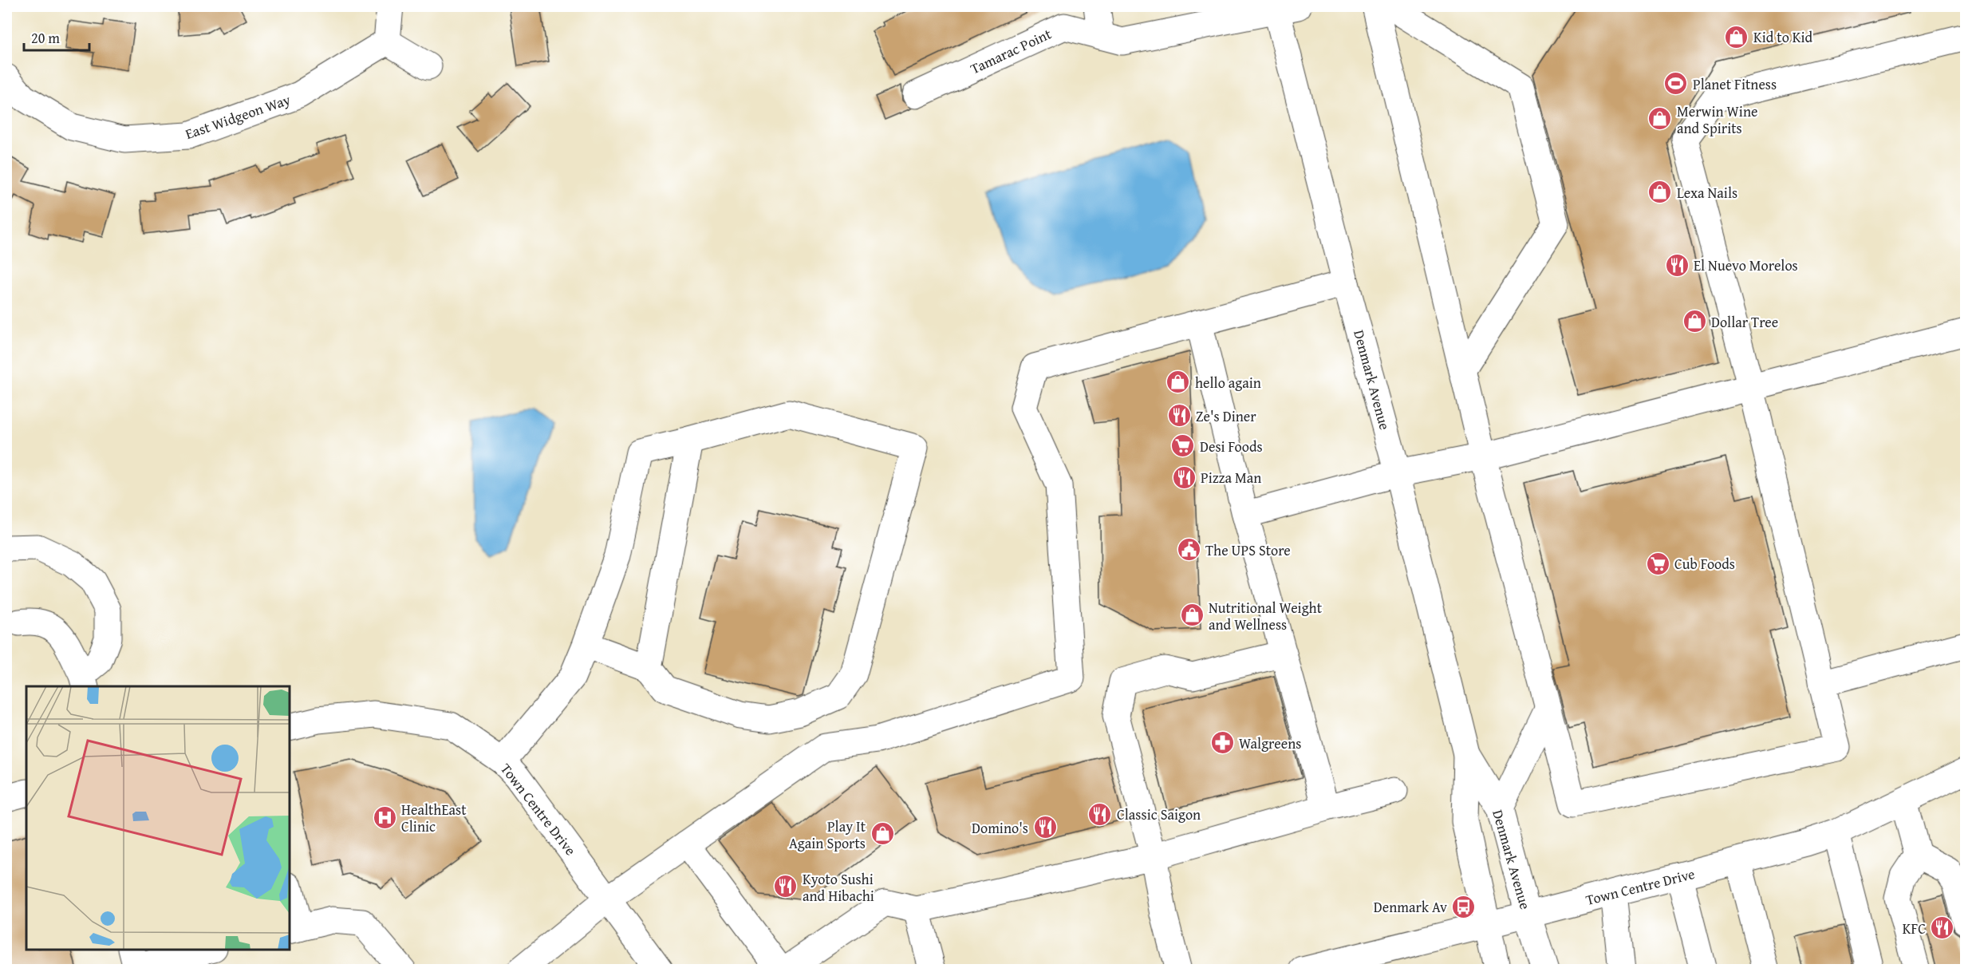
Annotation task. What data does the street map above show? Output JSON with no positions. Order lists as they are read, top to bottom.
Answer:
{
  "streets": {
    "street": [
      "Tamarac Point",
      "East Widgeon Way",
      "Denmark Avenue",
      "Town Centre Drive"
    ]
  },
  "crossings": [
    ["Tamarac Point", "Denmark Avenue"],
    ["Denmark Avenue", "Town Centre Drive"]
  ],
  "places": {
    "shop": [
      "Kid to Kid",
      "Merwin Wine and Spirits",
      "Lexa Nails",
      "Dollar Tree",
      "hello again",
      "Nutritional Weight and Wellness",
      "Play It Again Sports"
    ],
    "sports": ["Planet Fitness"],
    "restaurant": [
      "El Nuevo Morelos",
      "Ze's Diner",
      "Pizza Man",
      "Classic Saigon",
      "Domino's",
      "Kyoto Sushi and Hibachi",
      "KFC"
    ],
    "supermarket": ["Desi Foods", "Cub Foods"],
    "public building": ["The UPS Store"],
    "pharmacy": ["Walgreens"],
    "hospital": ["HealthEast Clinic"],
    "bus stop": ["Denmark Av"]
  },
  "scale_bar": "20 m"
}
